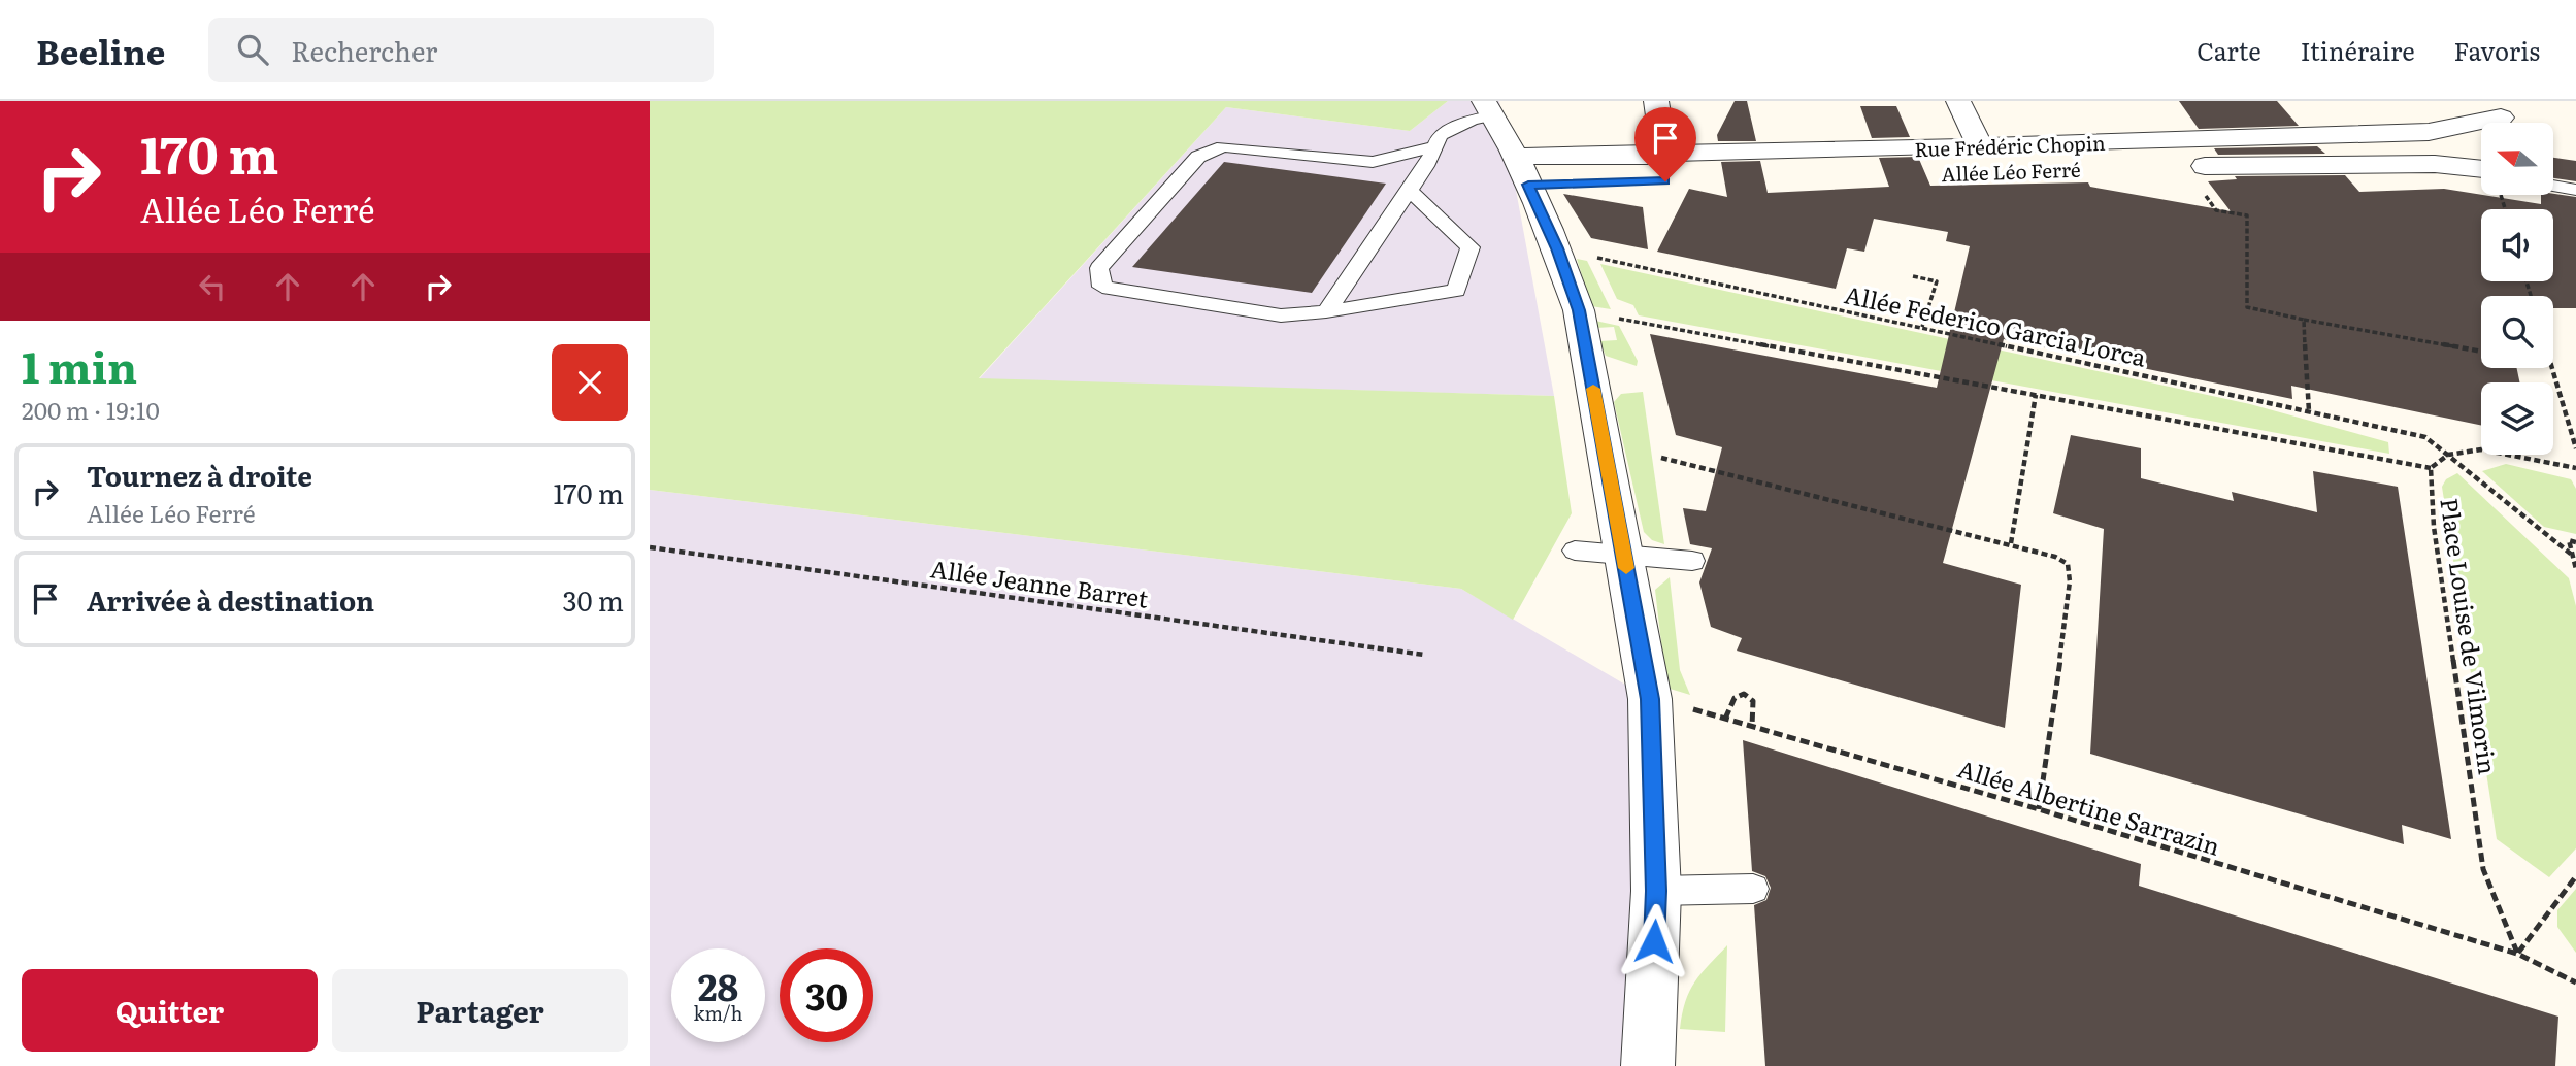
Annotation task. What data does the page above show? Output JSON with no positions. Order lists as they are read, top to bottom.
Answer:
{
  "streets": {
    "street": ["Rue Frédéric Chopin", "Allée Léo Ferré"],
    "path": [
      "Allée Federico Garcia Lorca",
      "Allée Jeanne Barret",
      "Place Louise de Vilmorin",
      "Allée Albertine Sarrazin"
    ]
  },
  "crossings": [
    ["Rue Frédéric Chopin", "Allée Léo Ferré"],
    ["Allée Federico Garcia Lorca", "Place Louise de Vilmorin"],
    ["Place Louise de Vilmorin", "Allée Albertine Sarrazin"]
  ],
  "north": "left",
  "page": {
    "header": "Beeline",
    "search": "Rechercher",
    "nav": ["Carte", "Itinéraire", "Favoris"],
    "turn": ["170 m", "Allée Léo Ferré"],
    "heading": ["1 min", "200 m · 19:10"],
    "list": [
      {
        "name": "Tournez à droite",
        "note": "Allée Léo Ferré",
        "value": "170 m"
      },
      {
        "name": "Arrivée à destination",
        "value": "30 m"
      }
    ],
    "speed": "28 km/h",
    "limit": "30",
    "buttons": ["Quitter", "Partager"]
  }
}
